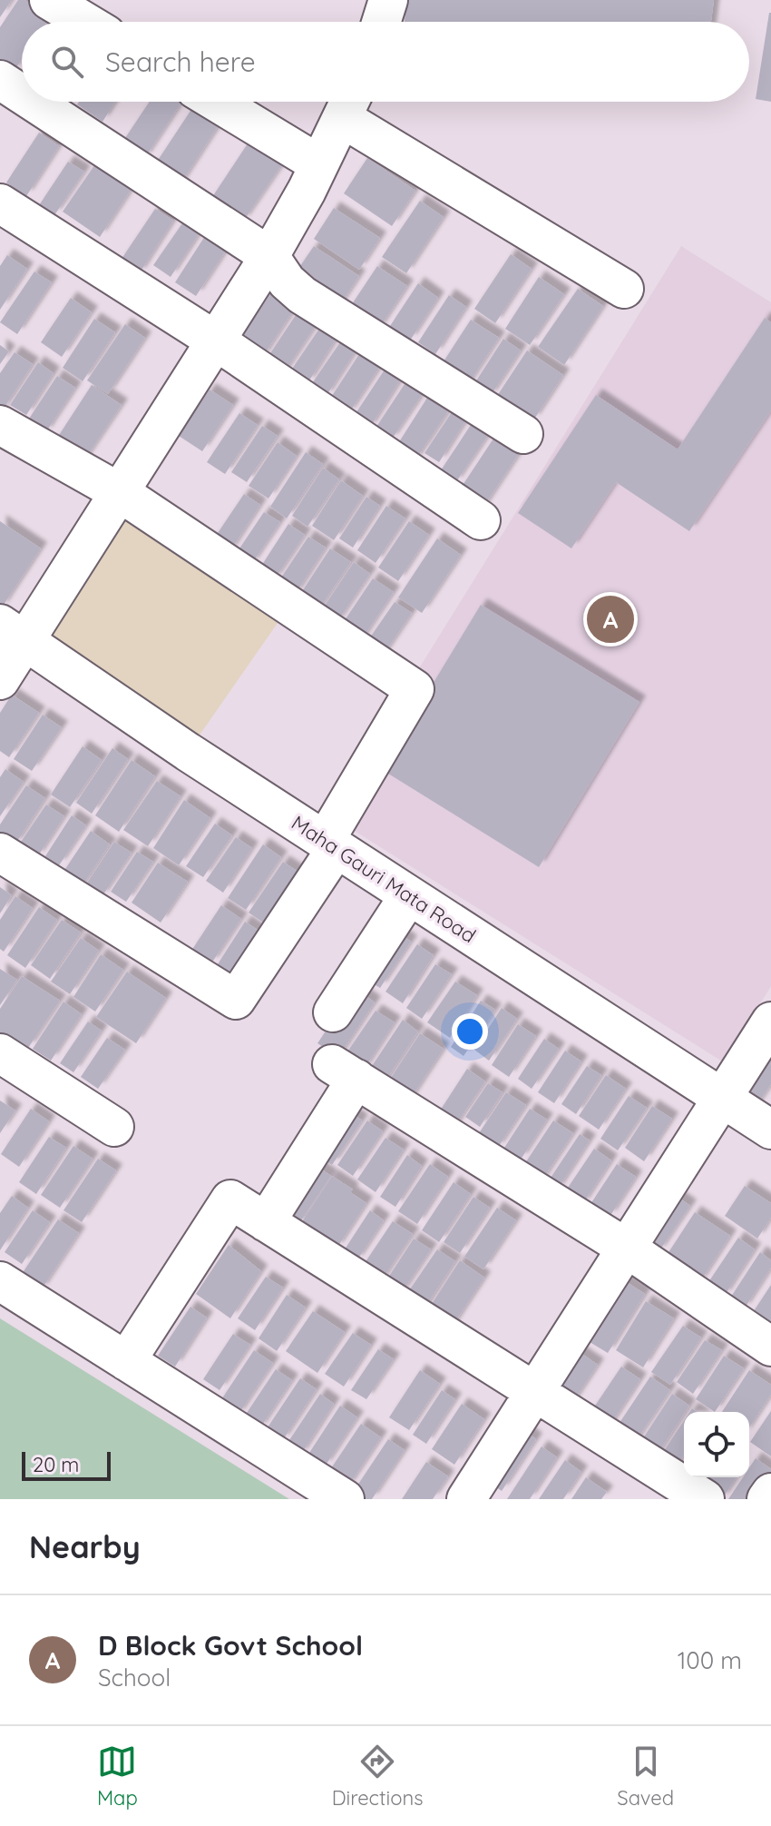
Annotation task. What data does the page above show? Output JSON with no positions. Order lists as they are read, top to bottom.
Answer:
{
  "streets": {
    "street": ["Maha Gauri Mata Road"]
  },
  "scale_bar": "20 m",
  "page": {
    "search": "Search here",
    "pins": "A",
    "scale": "20 m",
    "heading": "Nearby",
    "list": [
      {
        "mark": "A",
        "name": "D Block Govt School",
        "note": "School",
        "value": "100 m"
      }
    ],
    "nav": ["Map", "Directions", "Saved"]
  }
}
